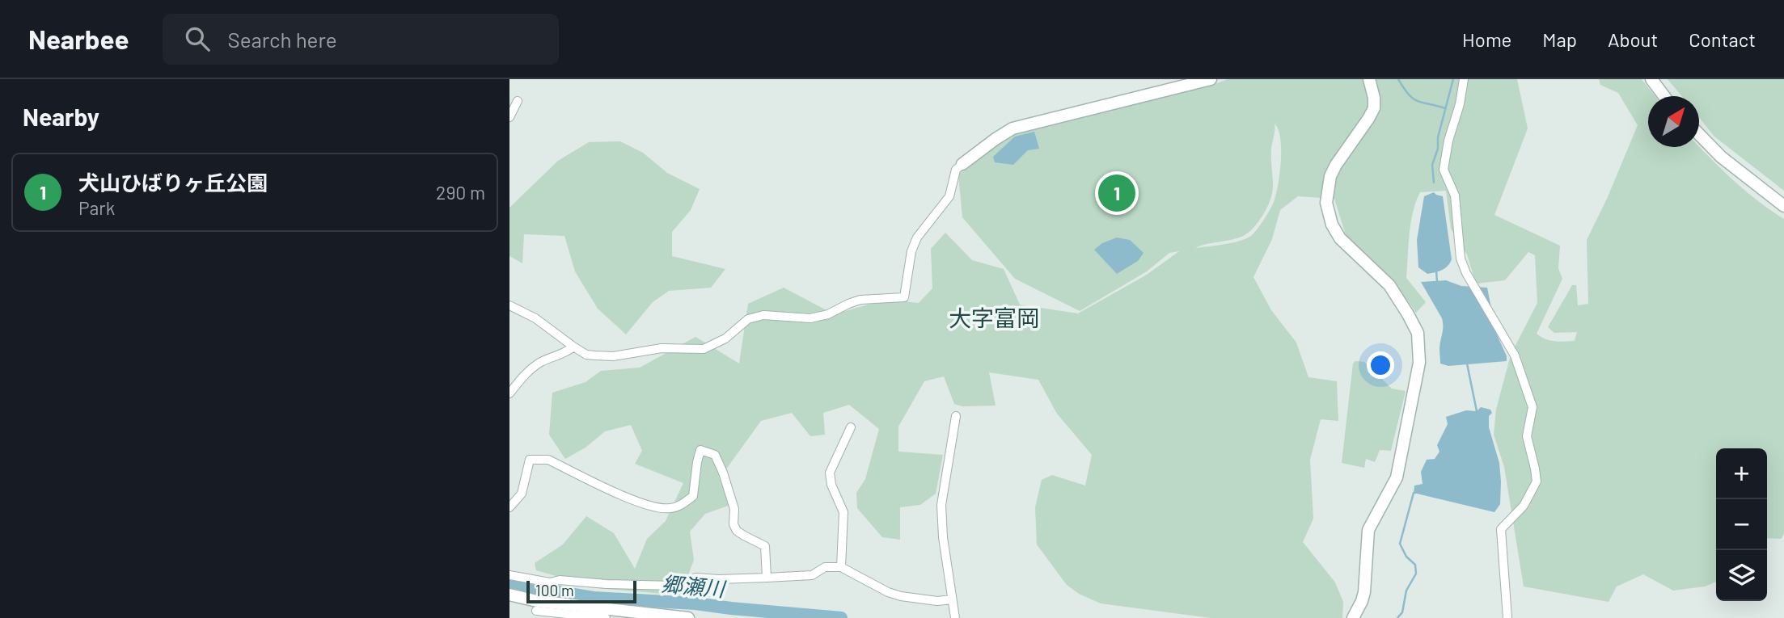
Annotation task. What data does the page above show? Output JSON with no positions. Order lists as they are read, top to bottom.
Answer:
{
  "districts": ["大字富岡"],
  "water": ["郷瀬川"],
  "scale_bar": "100 m",
  "north": "top right",
  "page": {
    "header": "Nearbee",
    "search": "Search here",
    "nav": [
      "Home",
      "Map",
      "About",
      "Contact"
    ],
    "heading": "Nearby",
    "list": [
      {
        "mark": "1",
        "name": "犬山ひばりヶ丘公園",
        "note": "Park",
        "value": "290 m"
      }
    ],
    "pins": "1",
    "map_buttons": ["+", "−"],
    "scale": "100 m"
  }
}
